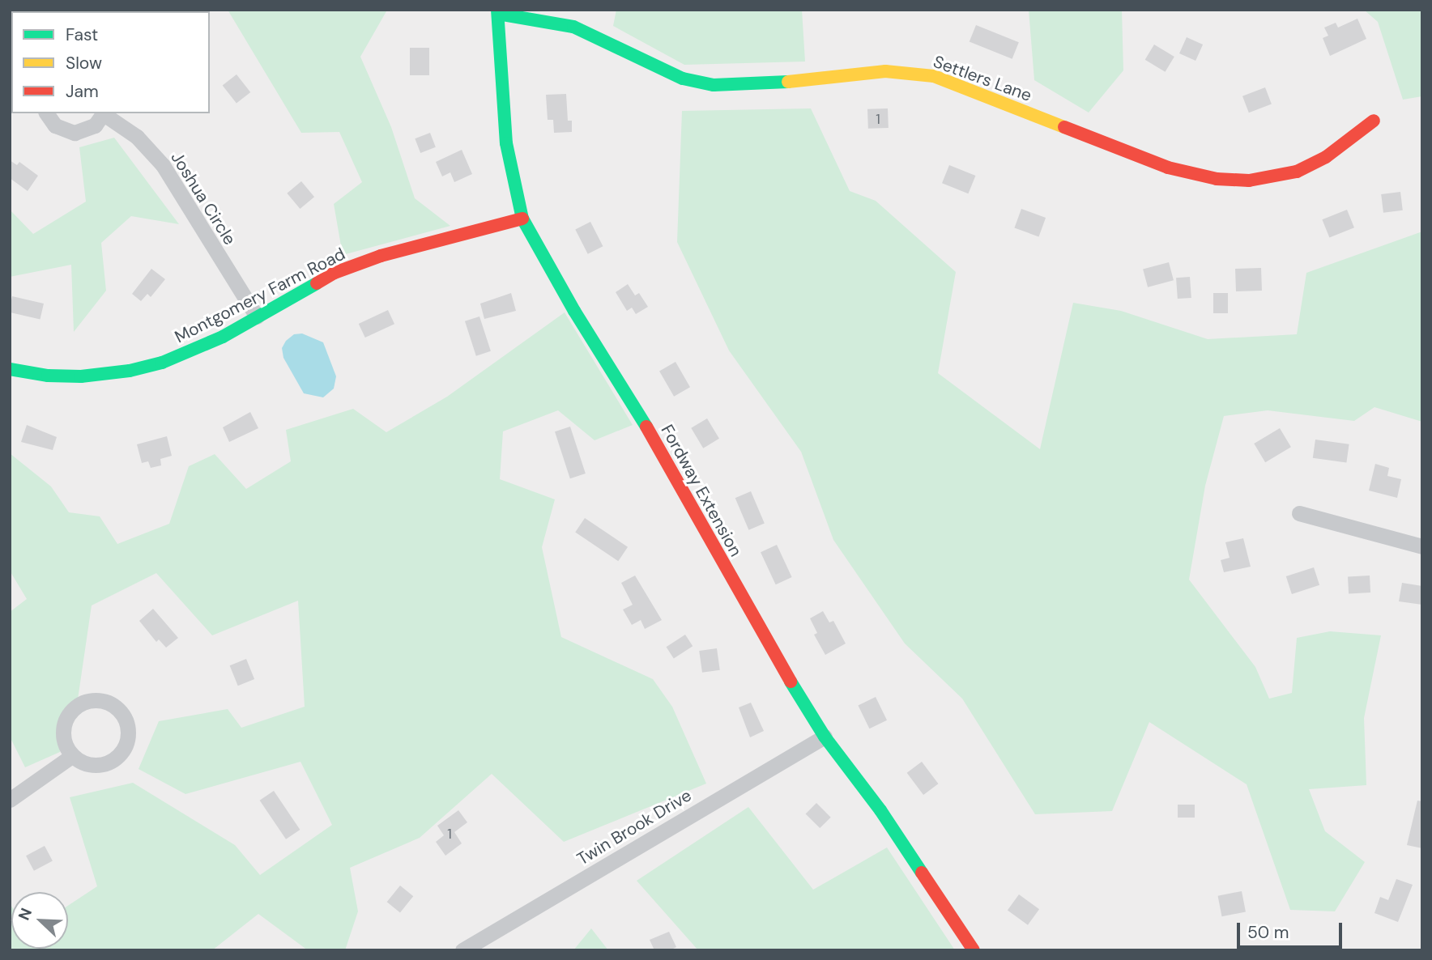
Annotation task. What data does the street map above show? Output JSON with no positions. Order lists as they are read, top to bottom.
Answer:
{
  "streets": {
    "street": [
      "Settlers Lane",
      "Joshua Circle",
      "Montgomery Farm Road",
      "Fordway Extension",
      "Twin Brook Drive"
    ]
  },
  "crossings": [
    ["Settlers Lane", "Fordway Extension"],
    ["Joshua Circle", "Montgomery Farm Road"],
    ["Montgomery Farm Road", "Fordway Extension"],
    ["Fordway Extension", "Twin Brook Drive"]
  ],
  "house_numbers": ["1", "1"],
  "legend": ["Fast", "Slow", "Jam"],
  "scale_bar": "50 m",
  "north": "top left"
}
